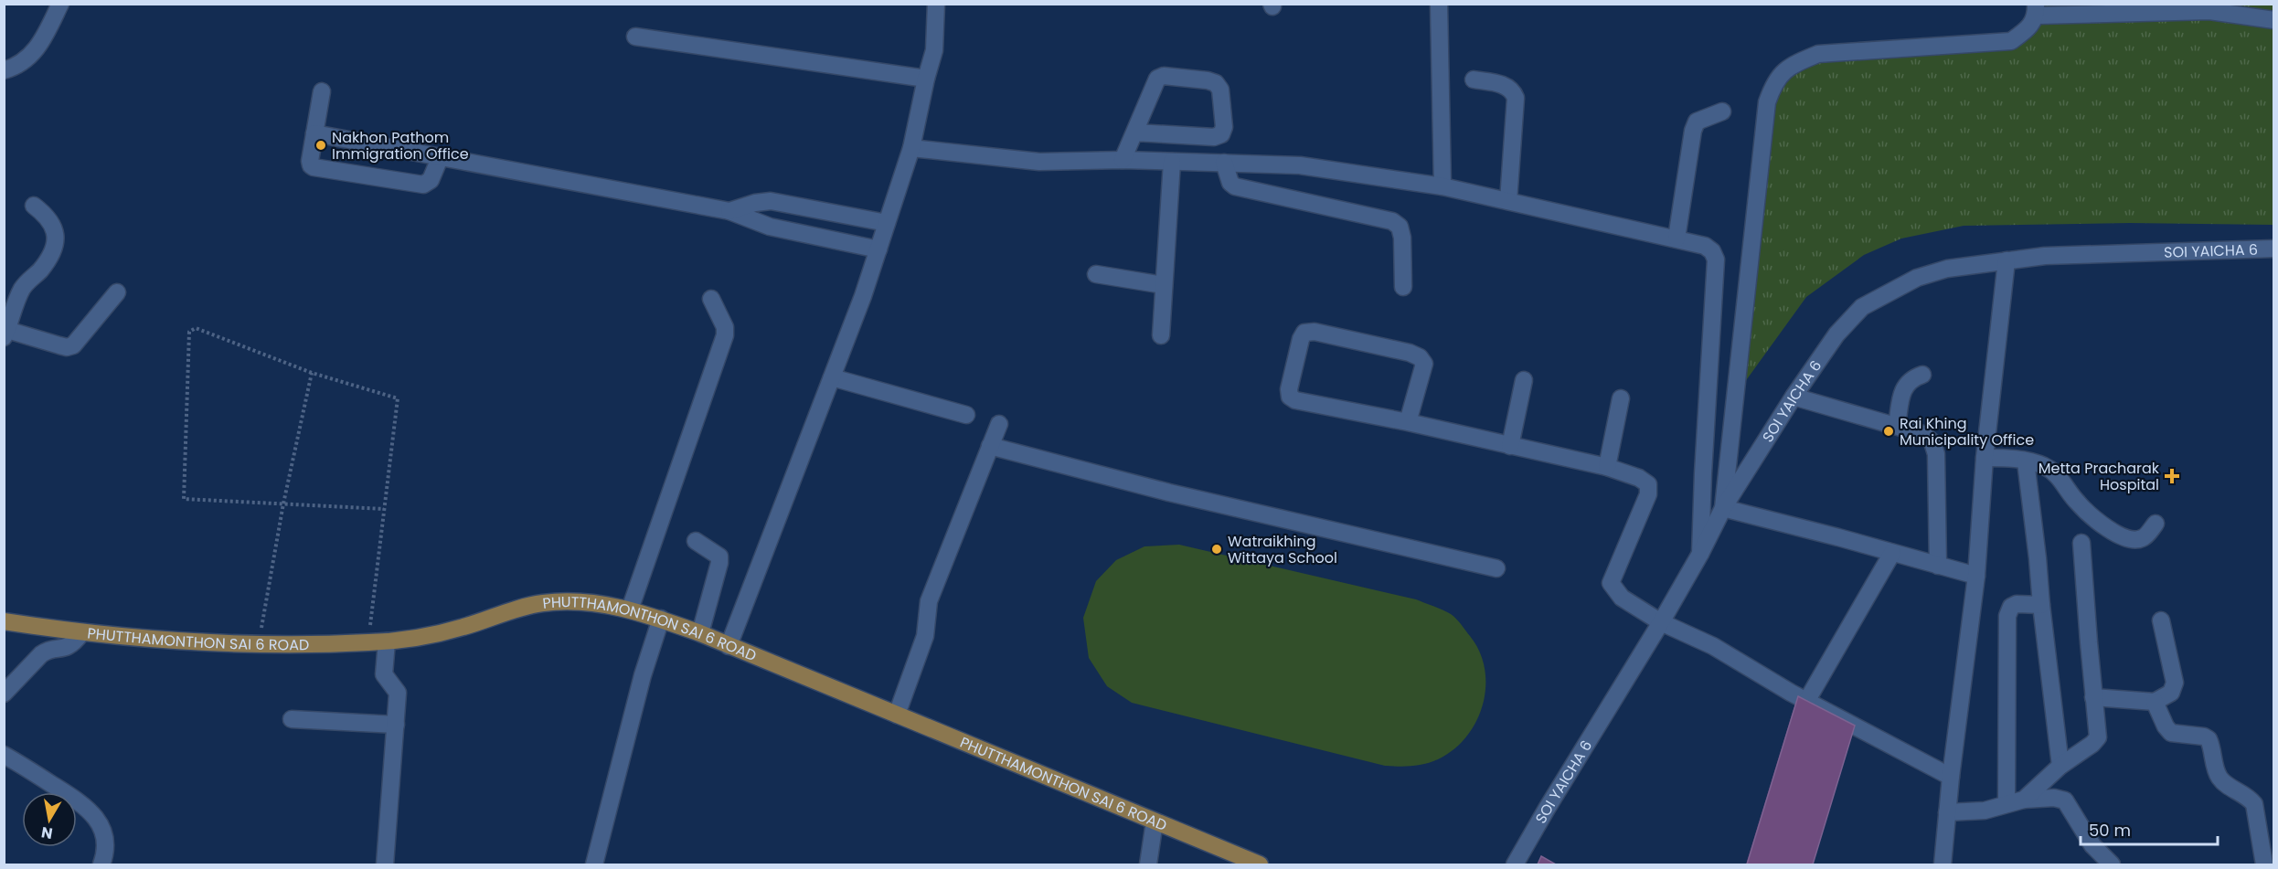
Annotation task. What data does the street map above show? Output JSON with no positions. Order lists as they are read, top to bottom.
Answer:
{
  "streets": {
    "main road": ["PHUTTHAMONTHON SAI 6 ROAD"],
    "street": ["SOI YAICHA 6"]
  },
  "places": {
    "other": ["Nakhon Pathom Immigration Office", "Rai Khing Municipality Office", "Watraikhing Wittaya School"],
    "health": ["Metta Pracharak Hospital"]
  },
  "scale_bar": "50 m",
  "north": "bottom"
}
